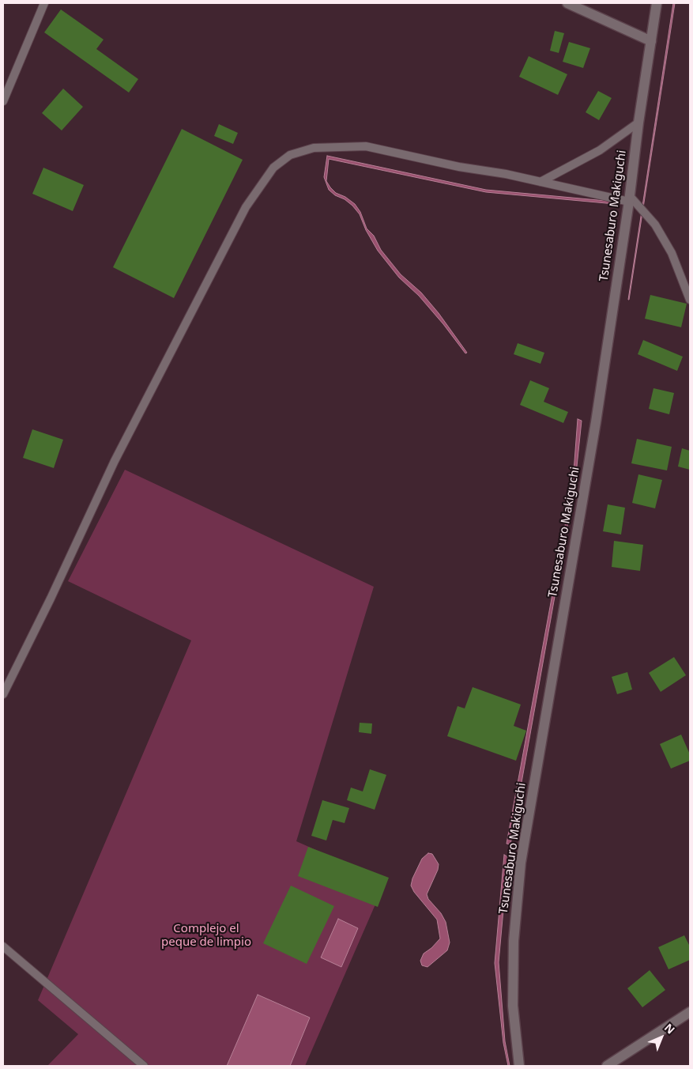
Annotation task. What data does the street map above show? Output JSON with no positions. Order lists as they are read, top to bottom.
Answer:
{
  "streets": {
    "street": ["Tsunesaburo Makiguchi"]
  },
  "parks": ["Complejo el peque de limpio"],
  "north": "top right"
}
